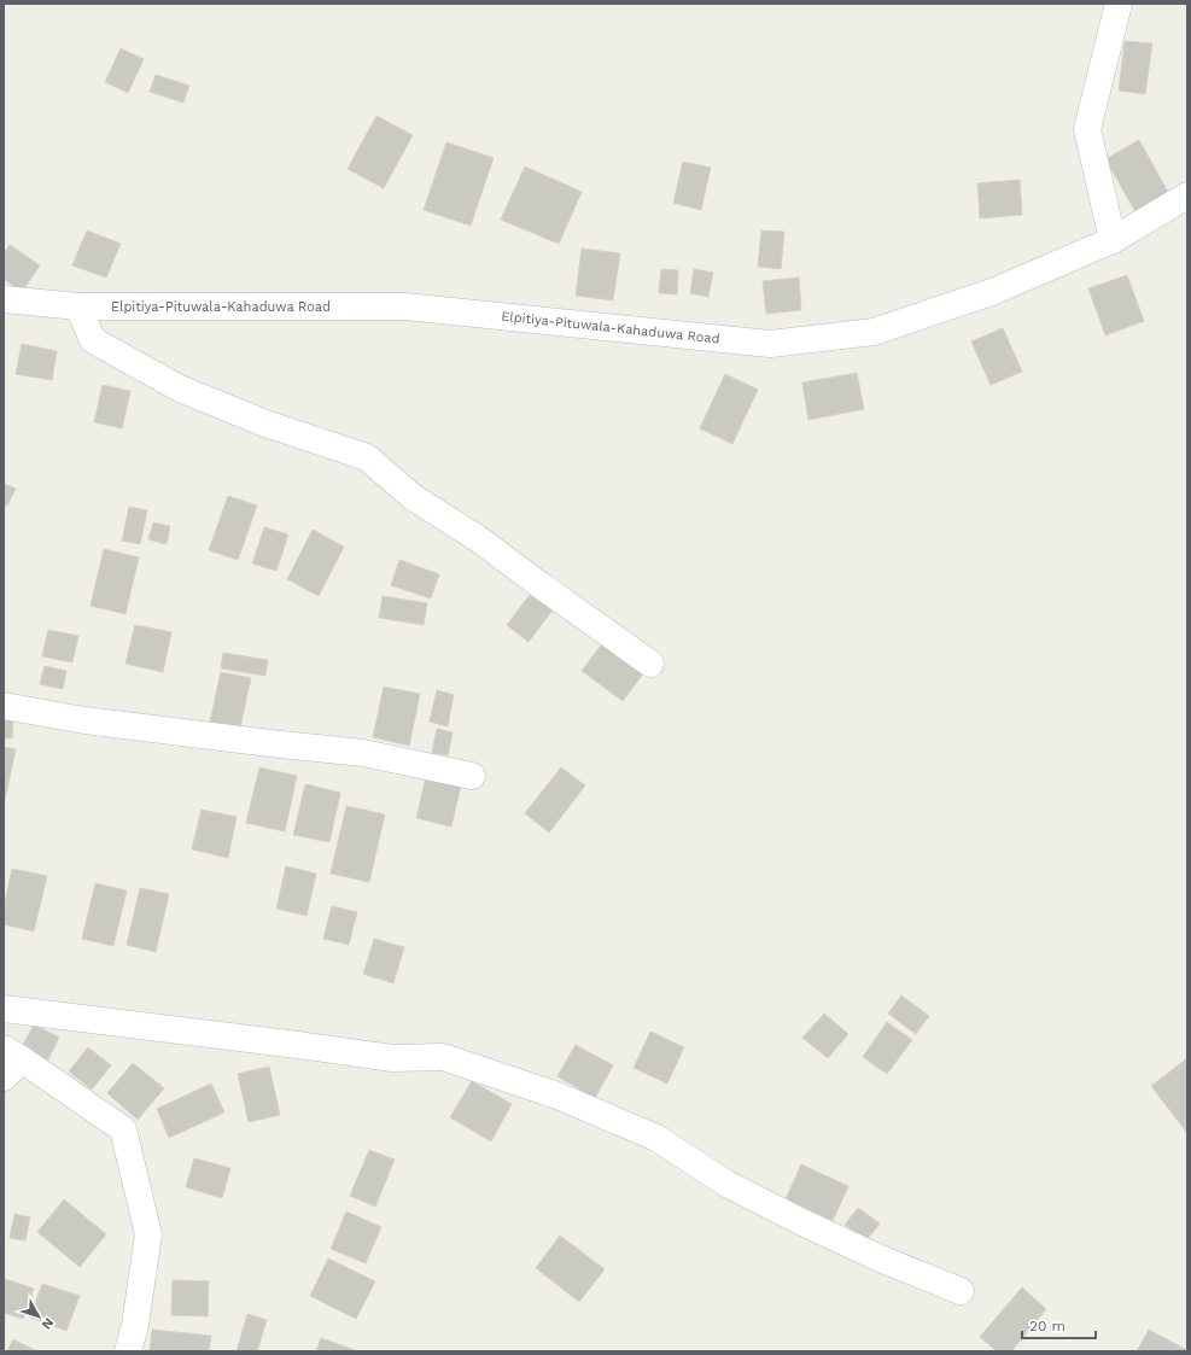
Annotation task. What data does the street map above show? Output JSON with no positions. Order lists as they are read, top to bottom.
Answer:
{
  "streets": {
    "street": ["Elpitiya-Pituwala-Kahaduwa Road"]
  },
  "scale_bar": "20 m",
  "north": "bottom right"
}
